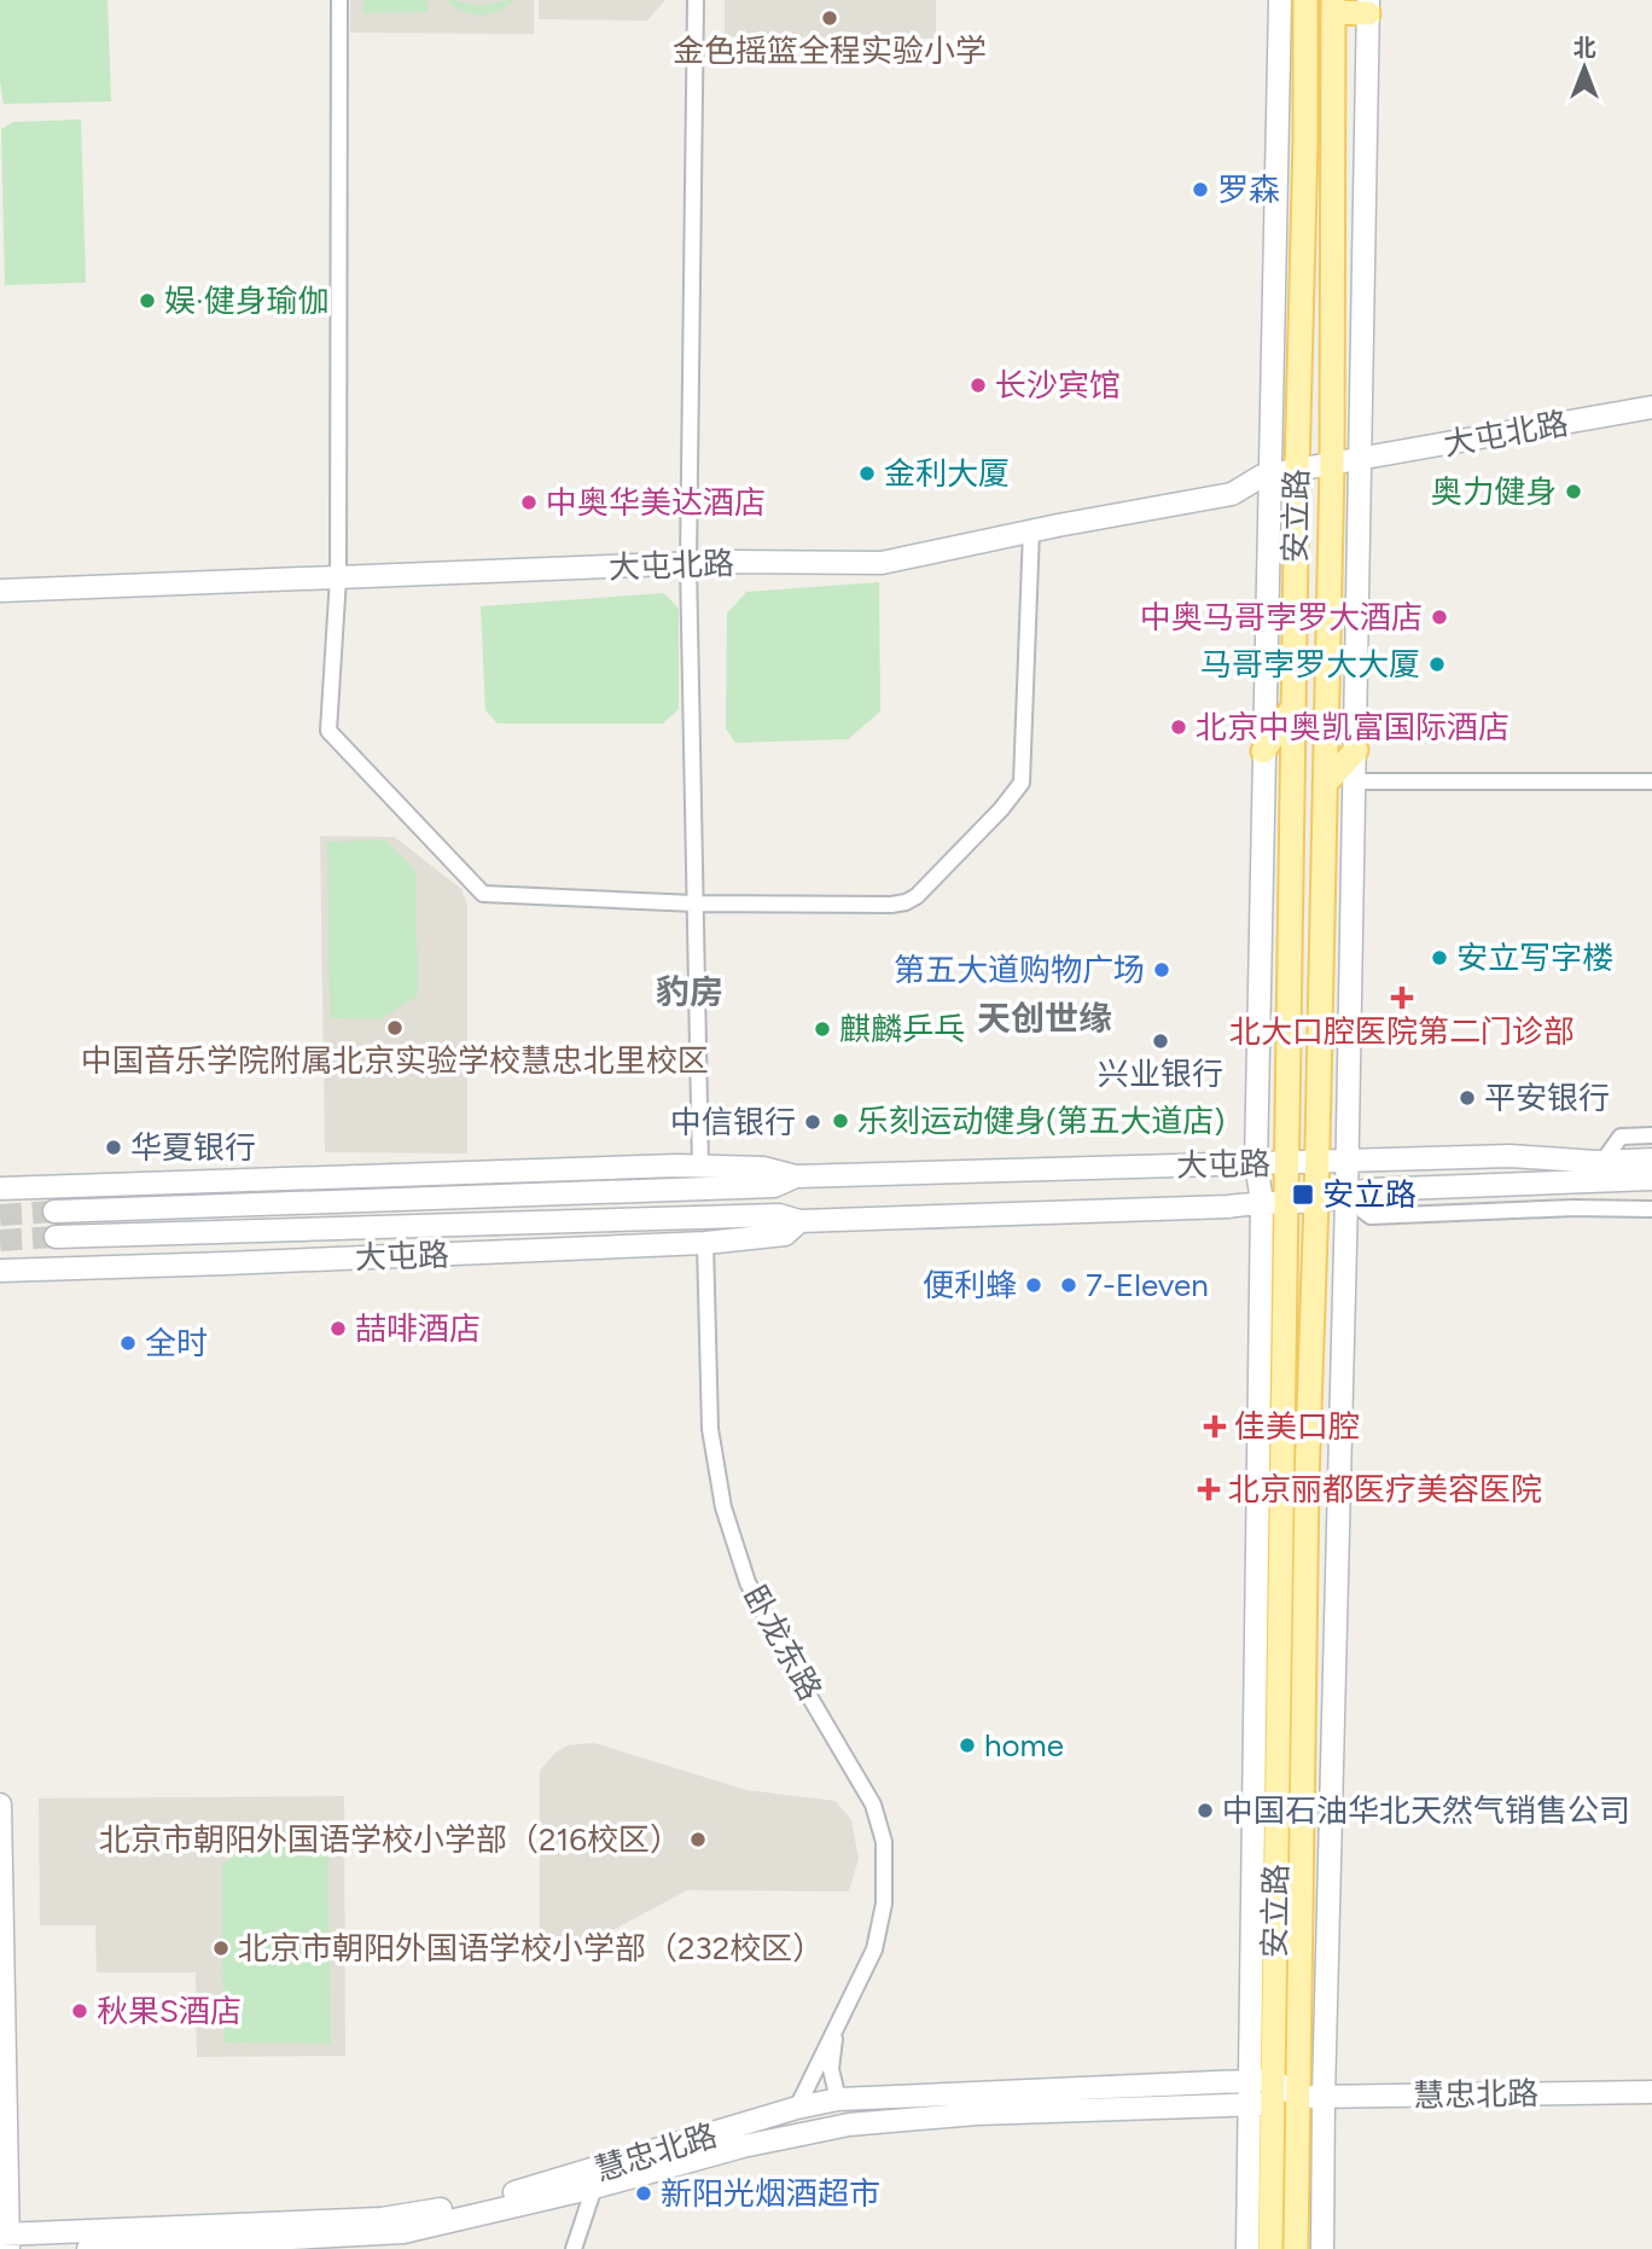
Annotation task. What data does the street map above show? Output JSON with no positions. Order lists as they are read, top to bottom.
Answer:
{
  "streets": {
    "main road": ["安立路"],
    "street": [
      "大屯北路",
      "大屯路",
      "卧龙东路",
      "慧忠北路"
    ]
  },
  "crossings": [
    ["大屯北路", "安立路"],
    ["安立路", "大屯路"],
    ["安立路", "慧忠北路"],
    ["大屯路", "卧龙东路"],
    ["卧龙东路", "慧忠北路"]
  ],
  "districts": ["豹房", "天创世缘"],
  "places": {
    "other": [
      "金色摇篮全程实验小学",
      "罗森",
      "娱·健身瑜伽",
      "长沙宾馆",
      "金利大厦",
      "奥力健身",
      "中奥华美达酒店",
      "中奥马哥孛罗大酒店",
      "马哥孛罗大大厦",
      "北京中奥凯富国际酒店",
      "安立写字楼",
      "第五大道购物广场",
      "中国音乐学院附属北京实验学校慧忠北里校区",
      "麒麟乒乓",
      "兴业银行",
      "平安银行",
      "乐刻运动健身(第五大道店)",
      "中信银行",
      "华夏银行",
      "便利蜂",
      "7-Eleven",
      "喆啡酒店",
      "全时",
      "home",
      "中国石油华北天然气销售公司",
      "北京市朝阳外国语学校小学部（216校区）",
      "北京市朝阳外国语学校小学部（232校区）",
      "秋果S酒店",
      "新阳光烟酒超市"
    ],
    "health": ["北大口腔医院第二门诊部", "佳美口腔", "北京丽都医疗美容医院"],
    "transit": ["安立路"]
  },
  "north": "top"
}
